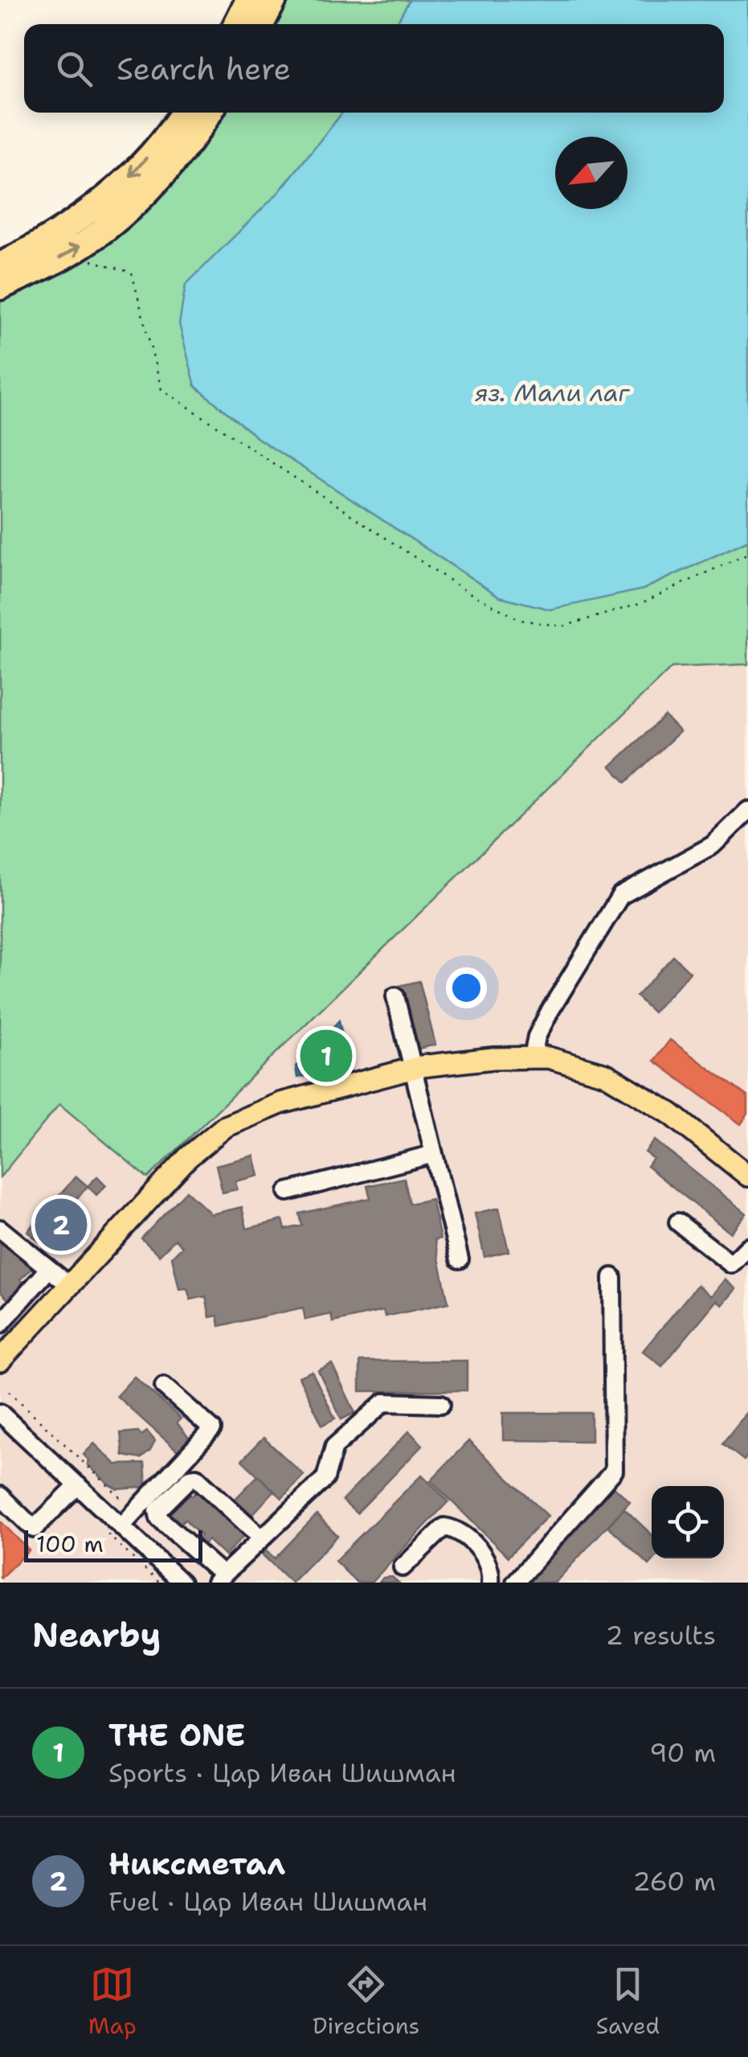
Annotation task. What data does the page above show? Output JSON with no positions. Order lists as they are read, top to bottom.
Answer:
{
  "water": ["яз. Мали лаг"],
  "scale_bar": "100 m",
  "north": "bottom left",
  "page": {
    "search": "Search here",
    "pins": ["1", "2"],
    "scale": "100 m",
    "heading": ["Nearby", "2 results"],
    "list": [
      {
        "mark": "1",
        "name": "THE ONE",
        "note": "Sports · Цар Иван Шишман",
        "value": "90 m"
      },
      {
        "mark": "2",
        "name": "Никсметал",
        "note": "Fuel · Цар Иван Шишман",
        "value": "260 m"
      }
    ],
    "nav": ["Map", "Directions", "Saved"]
  }
}
